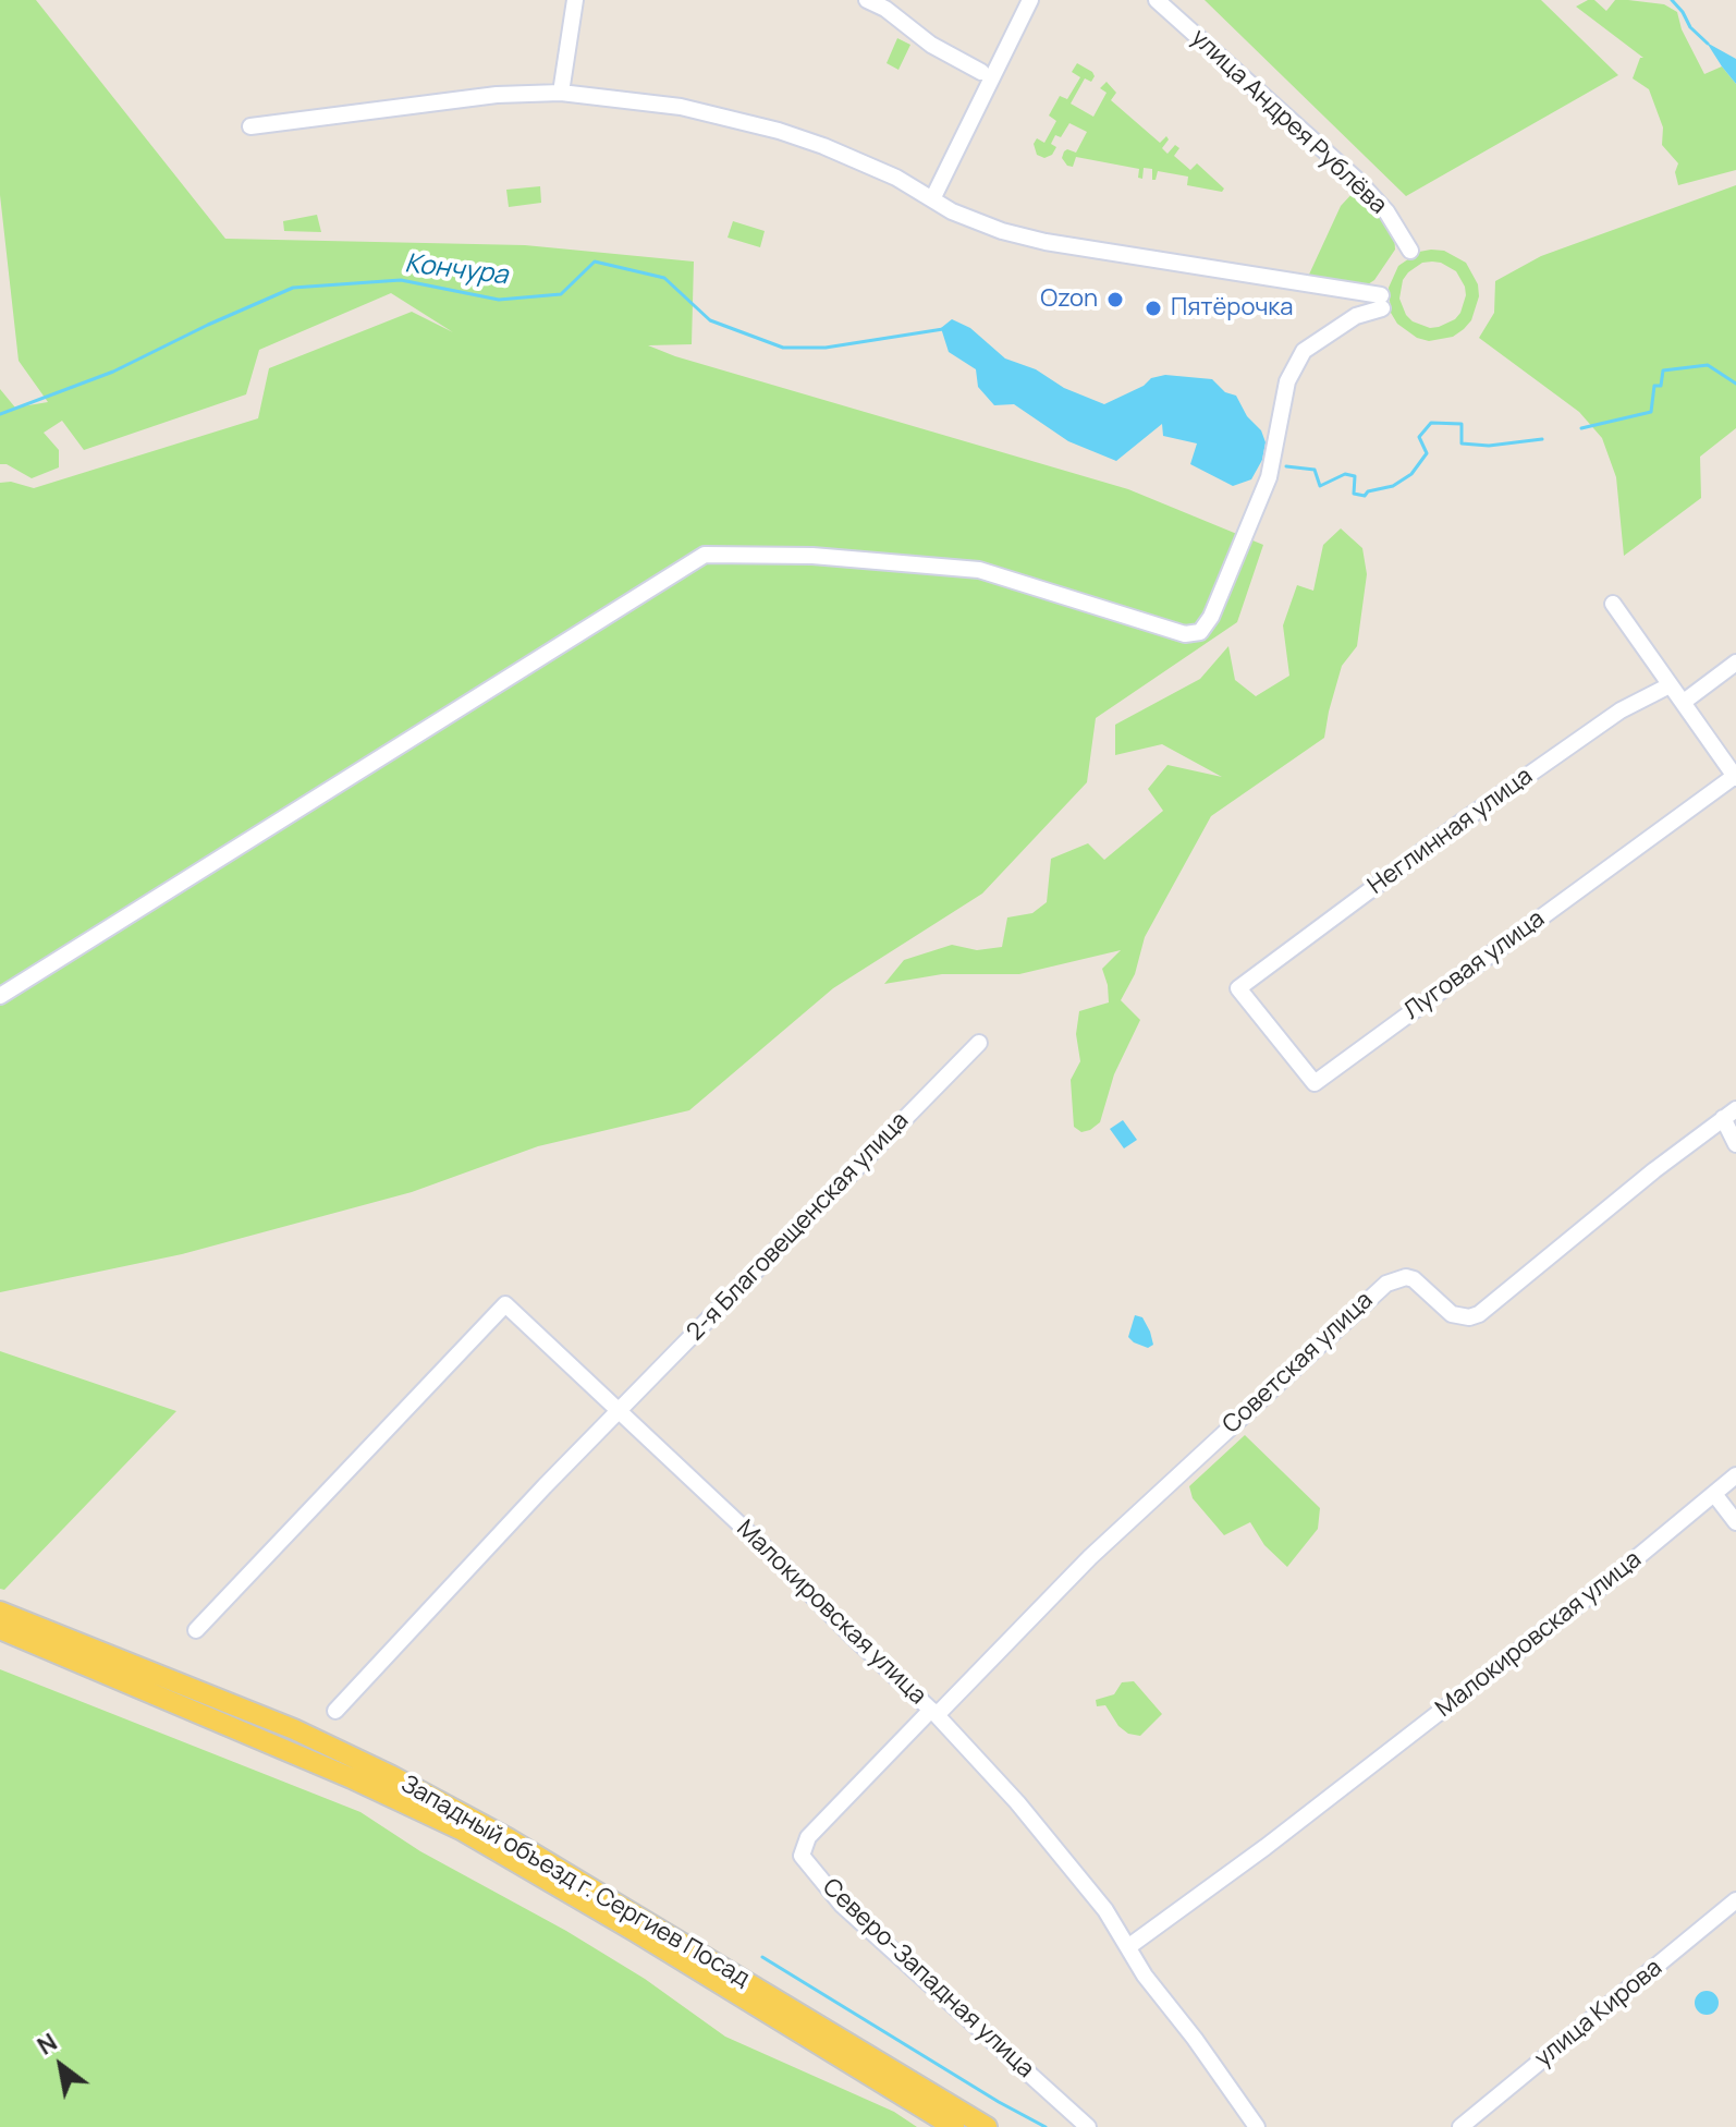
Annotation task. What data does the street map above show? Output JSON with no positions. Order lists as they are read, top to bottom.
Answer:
{
  "streets": {
    "main road": ["Западный объезд г. Сергиев Посад"],
    "street": [
      "улица Андрея Рублёва",
      "Неглинная улица",
      "Луговая улица",
      "2-я Благовещенская улица",
      "Советская улица",
      "Малокировская улица",
      "Северо-Западная улица",
      "улица Кирова"
    ]
  },
  "crossings": [
    ["Неглинная улица", "Луговая улица"],
    ["2-я Благовещенская улица", "Малокировская улица"],
    ["Советская улица", "Малокировская улица"],
    ["Советская улица", "Северо-Западная улица"],
    ["Малокировская улица", "Северо-Западная улица"]
  ],
  "water": ["Кончура"],
  "places": ["Ozon", "Пятёрочка"],
  "north": "top left"
}
